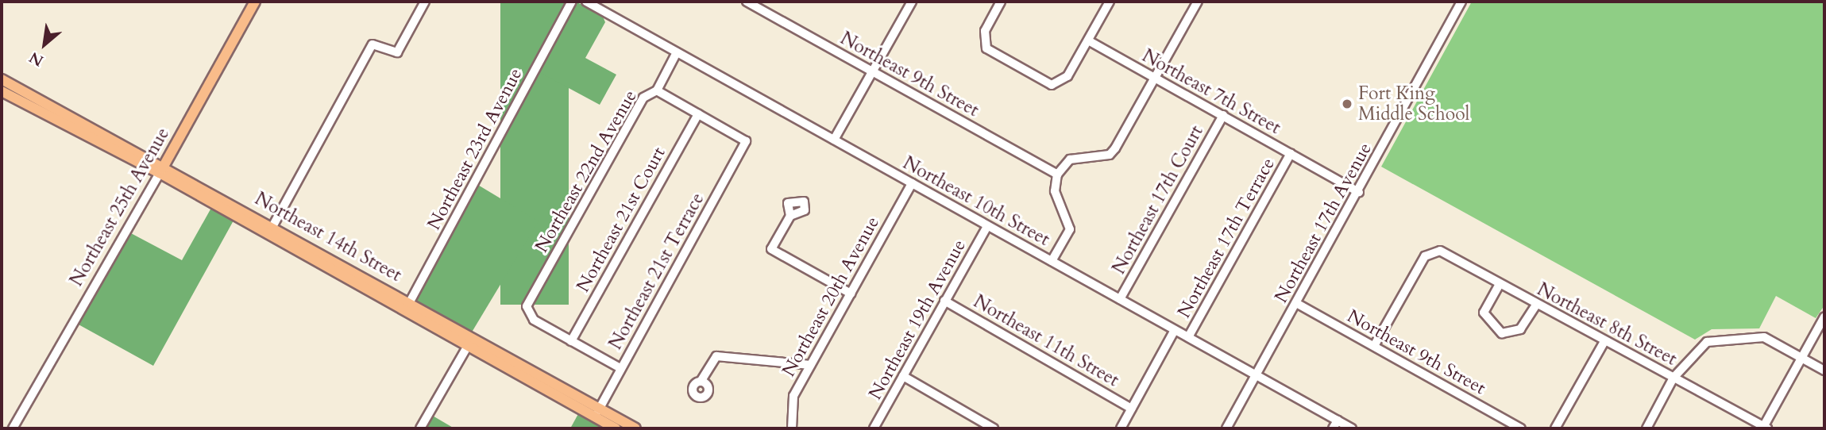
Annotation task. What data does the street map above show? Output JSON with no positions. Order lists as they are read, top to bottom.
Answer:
{
  "streets": {
    "main road": ["Northeast 25th Avenue", "Northeast 14th Street"],
    "street": [
      "Northeast 9th Street",
      "Northeast 7th Street",
      "Northeast 23rd Avenue",
      "Northeast 22nd Avenue",
      "Northeast 17th Court",
      "Northeast 10th Street",
      "Northeast 21st Court",
      "Northeast 17th Avenue",
      "Northeast 17th Terrace",
      "Northeast 21st Terrace",
      "Northeast 20th Avenue",
      "Northeast 19th Avenue",
      "Northeast 8th Street",
      "Northeast 11th Street"
    ]
  },
  "crossings": [
    ["Northeast 9th Street", "Northeast 17th Avenue"],
    ["Northeast 9th Street", "Northeast 8th Street"],
    ["Northeast 7th Street", "Northeast 17th Court"],
    ["Northeast 7th Street", "Northeast 17th Avenue"],
    ["Northeast 7th Street", "Northeast 17th Terrace"],
    ["Northeast 23rd Avenue", "Northeast 14th Street"],
    ["Northeast 22nd Avenue", "Northeast 10th Street"],
    ["Northeast 22nd Avenue", "Northeast 21st Court"],
    ["Northeast 17th Court", "Northeast 10th Street"],
    ["Northeast 10th Street", "Northeast 17th Avenue"],
    ["Northeast 10th Street", "Northeast 17th Terrace"],
    ["Northeast 10th Street", "Northeast 20th Avenue"],
    ["Northeast 10th Street", "Northeast 19th Avenue"],
    ["Northeast 25th Avenue", "Northeast 14th Street"],
    ["Northeast 21st Court", "Northeast 21st Terrace"],
    ["Northeast 14th Street", "Northeast 21st Terrace"],
    ["Northeast 17th Terrace", "Northeast 11th Street"],
    ["Northeast 19th Avenue", "Northeast 11th Street"]
  ],
  "places": ["Fort King Middle School"],
  "north": "bottom left"
}
